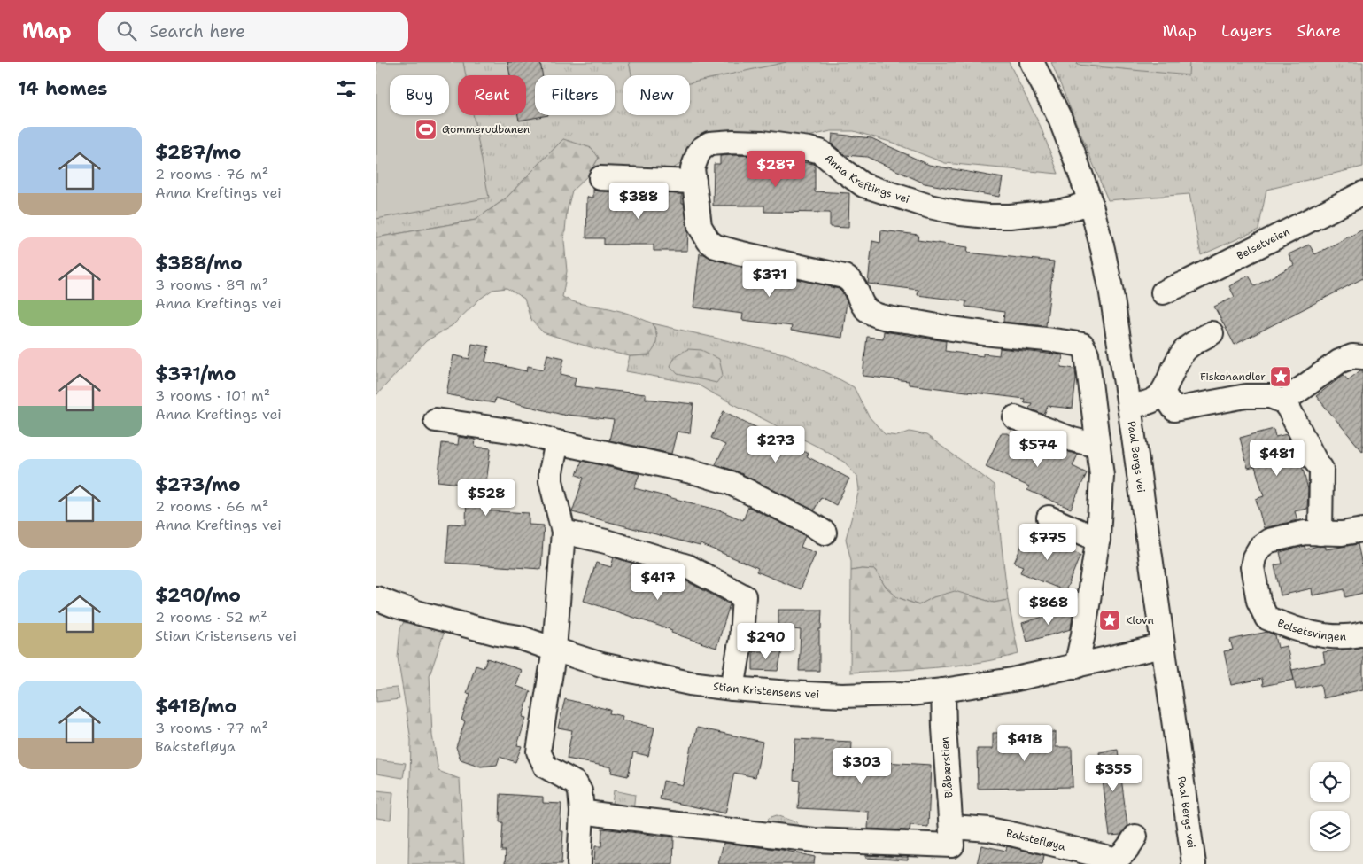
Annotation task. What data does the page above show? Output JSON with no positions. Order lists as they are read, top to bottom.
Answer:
{
  "streets": {
    "street": [
      "Anna Kreftings vei",
      "Belsetveien",
      "Paal Bergs vei",
      "Belsetsvingen",
      "Stian Kristensens vei",
      "Blåbærstien",
      "Bakstefløya"
    ]
  },
  "crossings": [
    ["Anna Kreftings vei", "Paal Bergs vei"],
    ["Anna Kreftings vei", "Stian Kristensens vei"],
    ["Paal Bergs vei", "Stian Kristensens vei"],
    ["Stian Kristensens vei", "Blåbærstien"],
    ["Blåbærstien", "Bakstefløya"]
  ],
  "places": {
    "sports": ["Gommerudbanen"],
    "place": ["Fiskehandler", "Klovn"]
  },
  "page": {
    "header": "Map",
    "search": "Search here",
    "nav": ["Map", "Layers", "Share"],
    "heading": "14 homes",
    "chip": [
      "Buy",
      "Rent",
      "Filters",
      "New"
    ],
    "list": [
      {
        "name": "$287/mo",
        "note": "2 rooms · 76 m² · Anna Kreftings vei"
      },
      {
        "name": "$388/mo",
        "note": "3 rooms · 89 m² · Anna Kreftings vei"
      },
      {
        "name": "$371/mo",
        "note": "3 rooms · 101 m² · Anna Kreftings vei"
      },
      {
        "name": "$273/mo",
        "note": "2 rooms · 66 m² · Anna Kreftings vei"
      },
      {
        "name": "$290/mo",
        "note": "2 rooms · 52 m² · Stian Kristensens vei"
      },
      {
        "name": "$418/mo",
        "note": "3 rooms · 77 m² · Bakstefløya"
      }
    ],
    "price": [
      "$287",
      "$388",
      "$371",
      "$273",
      "$574",
      "$481",
      "$528",
      "$775",
      "$417",
      "$868",
      "$290",
      "$418",
      "$303",
      "$355"
    ]
  }
}
